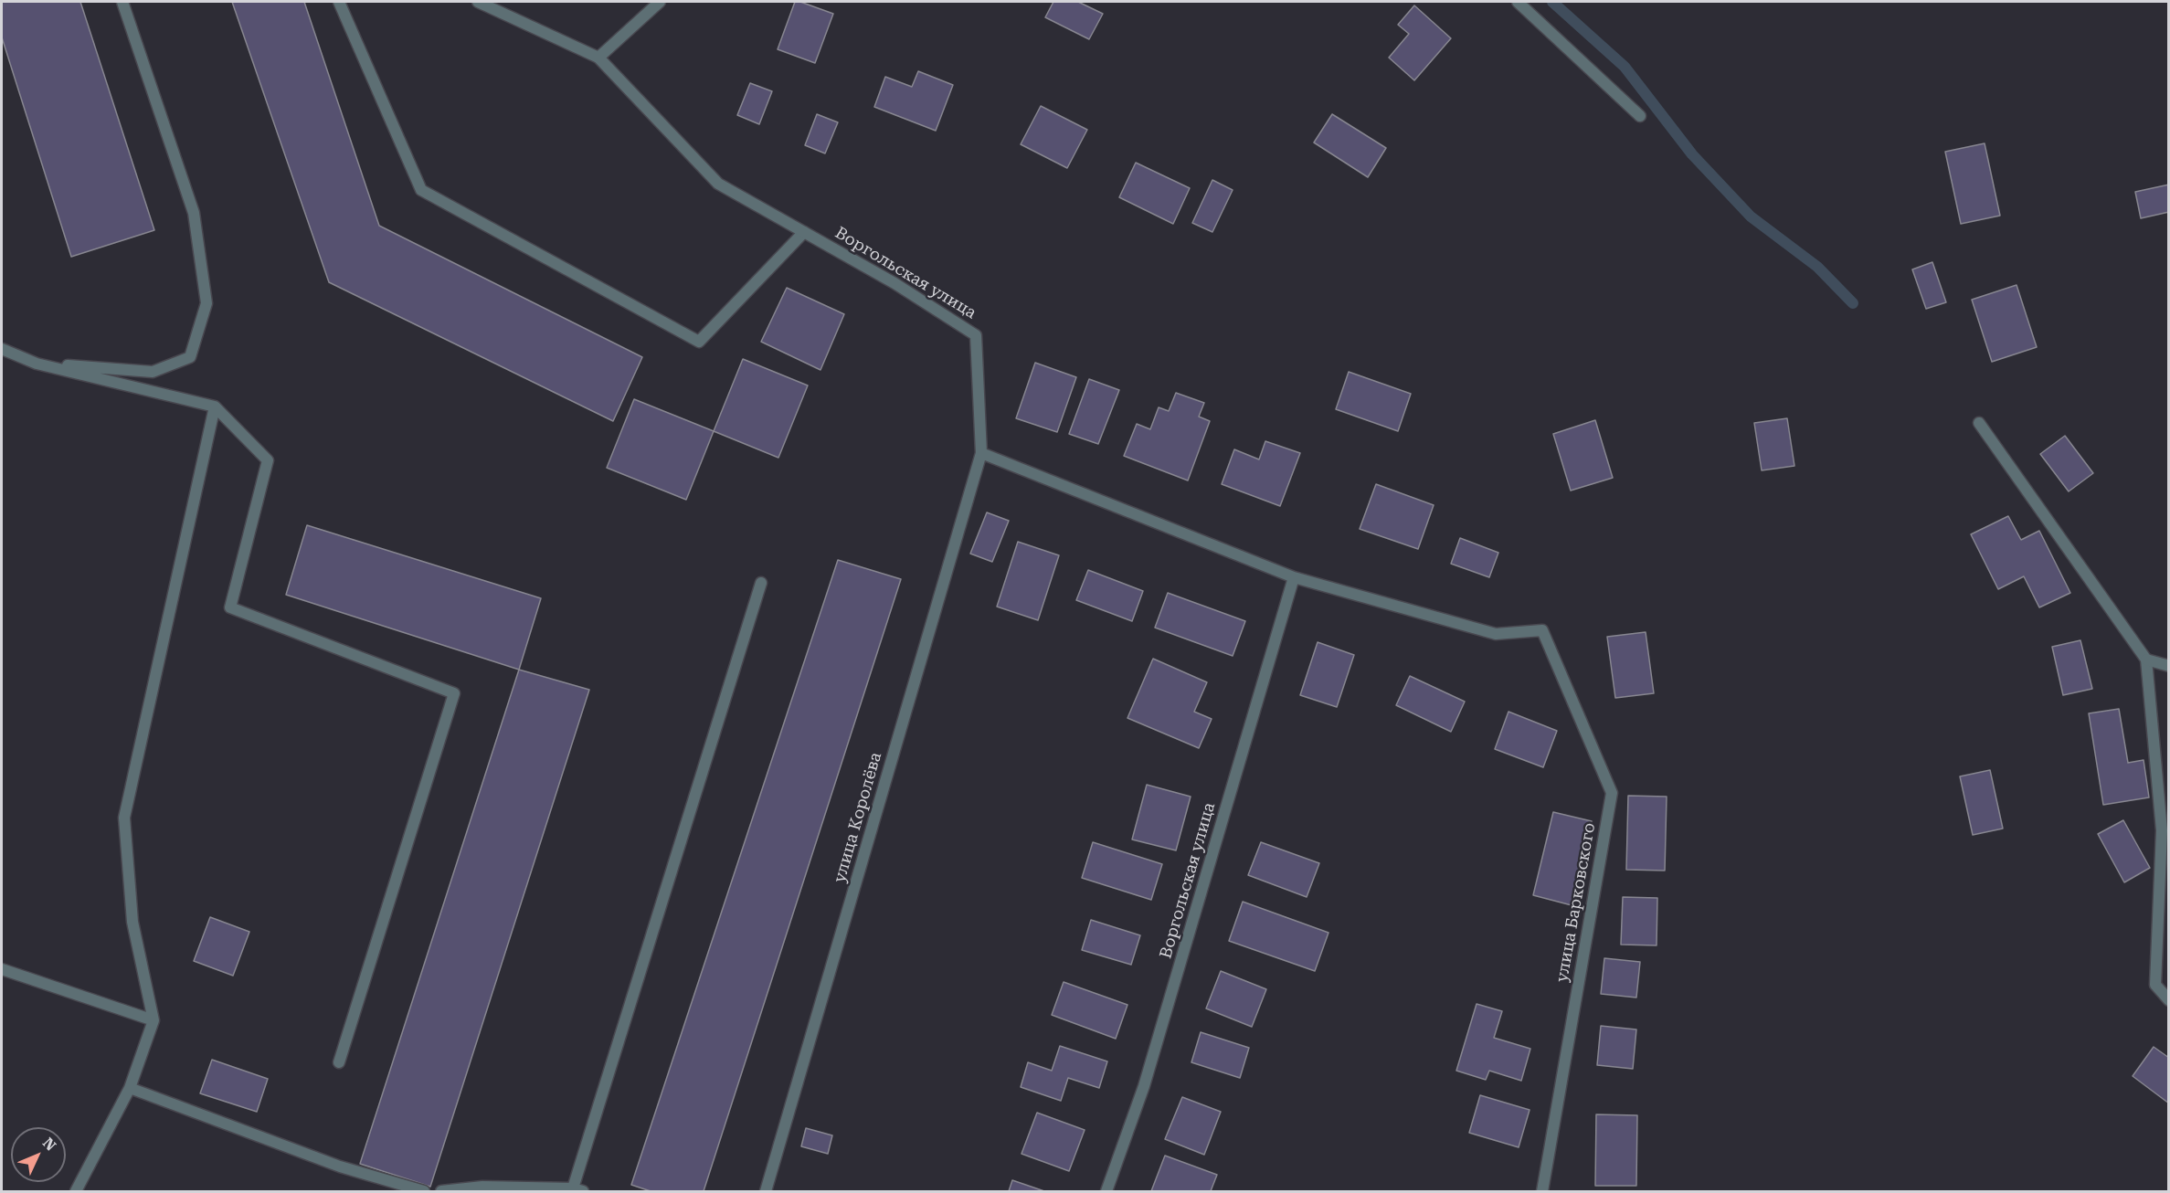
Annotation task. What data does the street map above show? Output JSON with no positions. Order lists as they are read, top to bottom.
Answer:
{
  "streets": {
    "street": ["Воргольская улица", "улица Королёва", "улица Барковского"]
  },
  "crossings": [
    ["Воргольская улица", "улица Королёва"],
    ["Воргольская улица", "улица Барковского"]
  ],
  "north": "top right"
}
